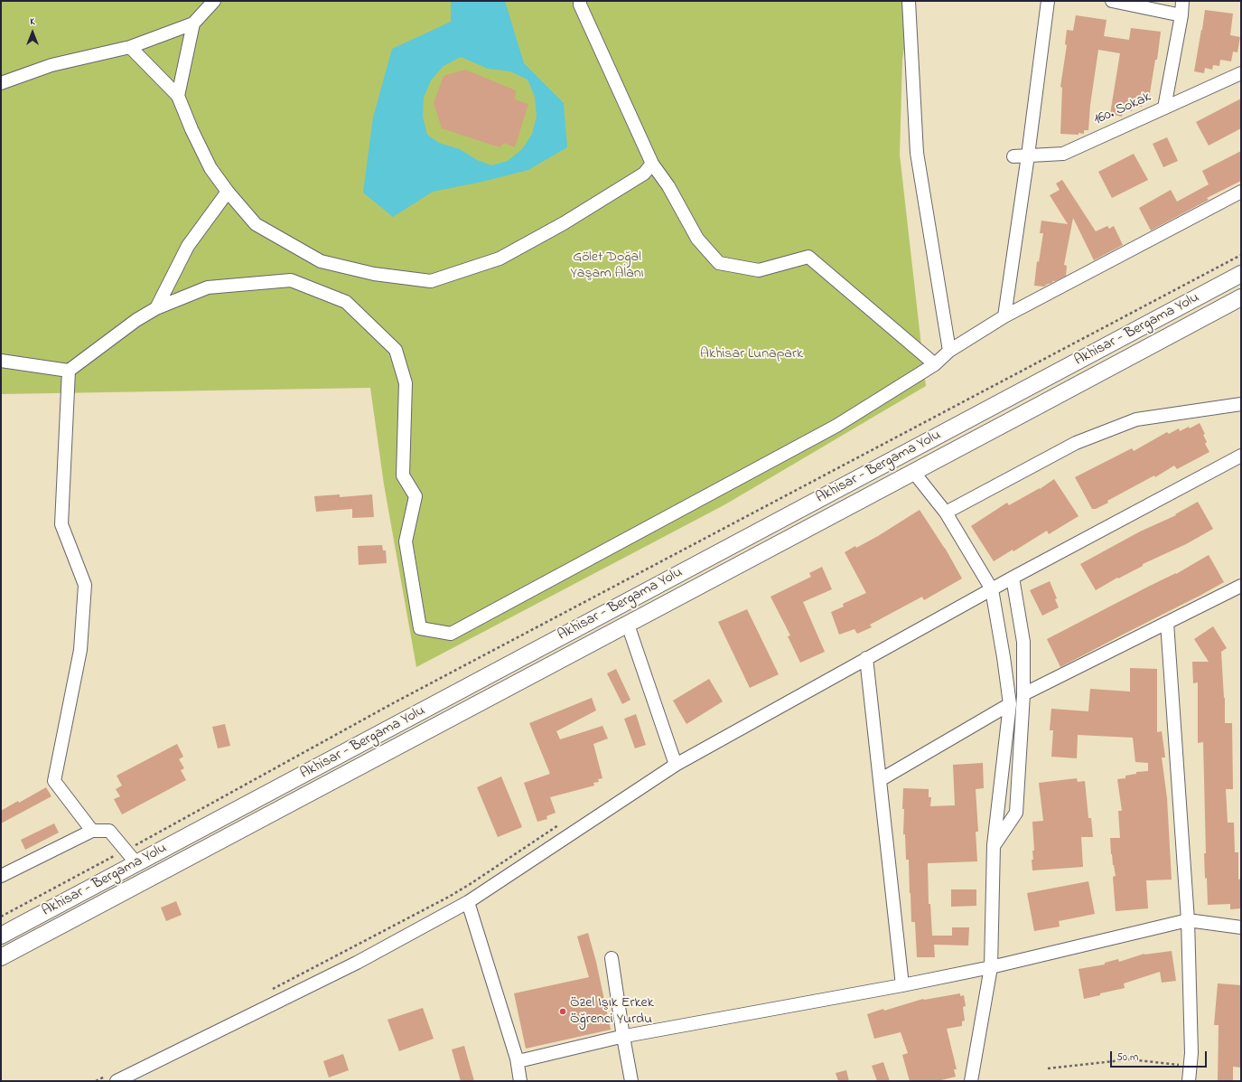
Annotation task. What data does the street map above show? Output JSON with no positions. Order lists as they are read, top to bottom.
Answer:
{
  "streets": {
    "main road": ["Akhisar - Bergama Yolu"],
    "street": ["160. Sokak"]
  },
  "parks": ["Gölet Doğal Yaşam Alanı", "Akhisar Lunapark"],
  "places": ["Özel Işık Erkek Öğrenci Yurdu"],
  "scale_bar": "50 m",
  "north": "top"
}
